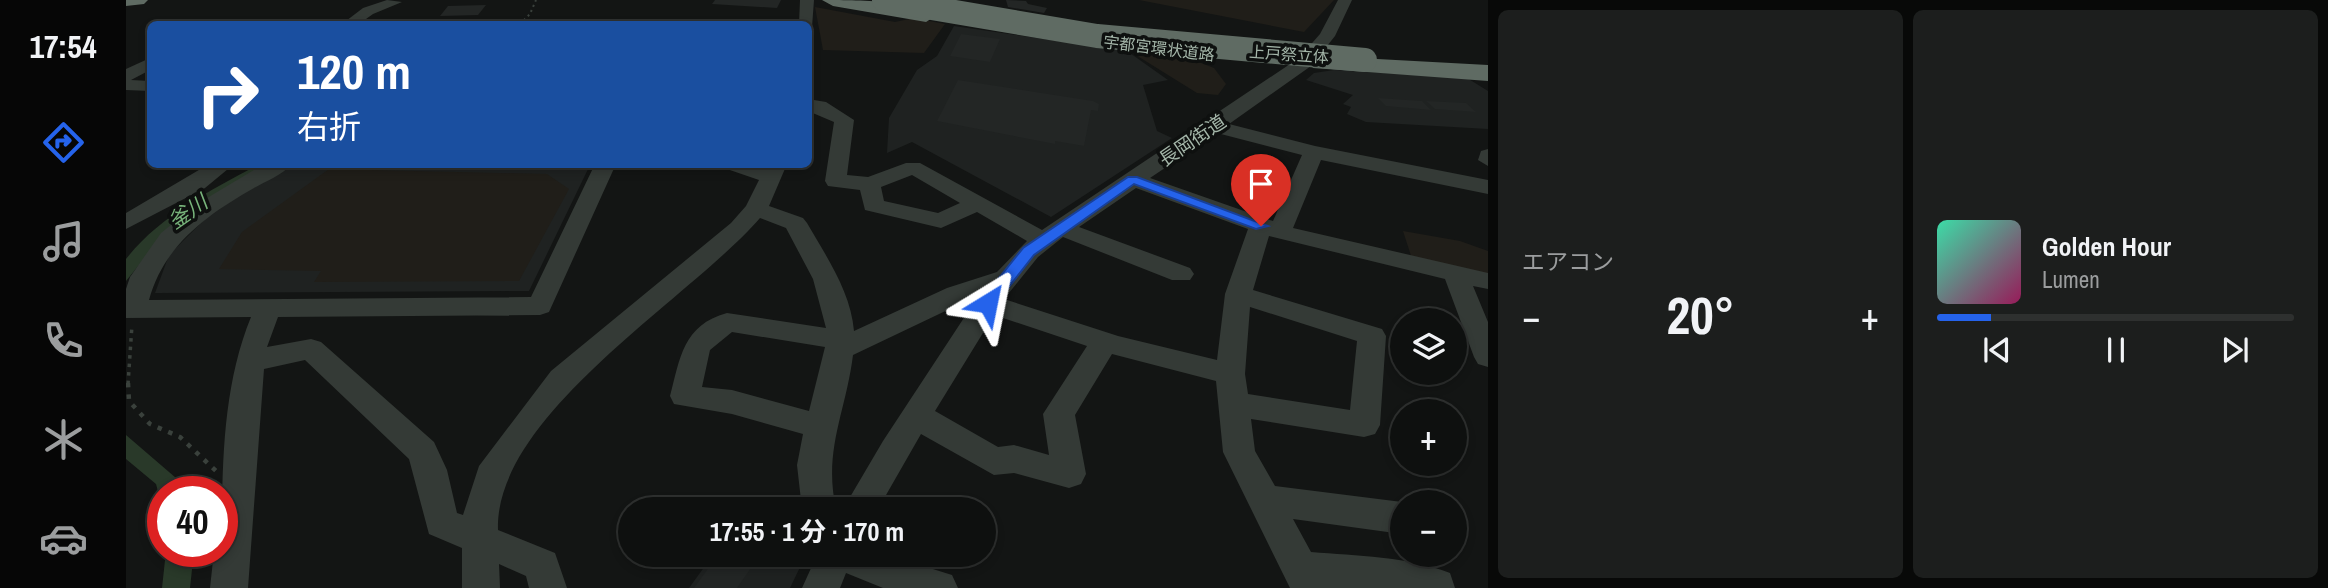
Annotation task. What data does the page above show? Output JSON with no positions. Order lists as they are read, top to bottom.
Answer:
{
  "streets": {
    "highway": ["宇都宮環状道路", "上戸祭立体"],
    "street": ["長岡街道"]
  },
  "crossings": [
    ["宇都宮環状道路", "長岡街道"]
  ],
  "water": ["釜川"],
  "page": {
    "tabs": "17:54",
    "tile": "エアコン",
    "turn": ["120 m", "右折"],
    "song": ["Golden Hour", "Lumen"],
    "heat": ["−", "20°", "+"],
    "map_buttons": ["+", "−"],
    "limit": "40",
    "trip": "17:55 · 1 分 · 170 m"
  }
}
